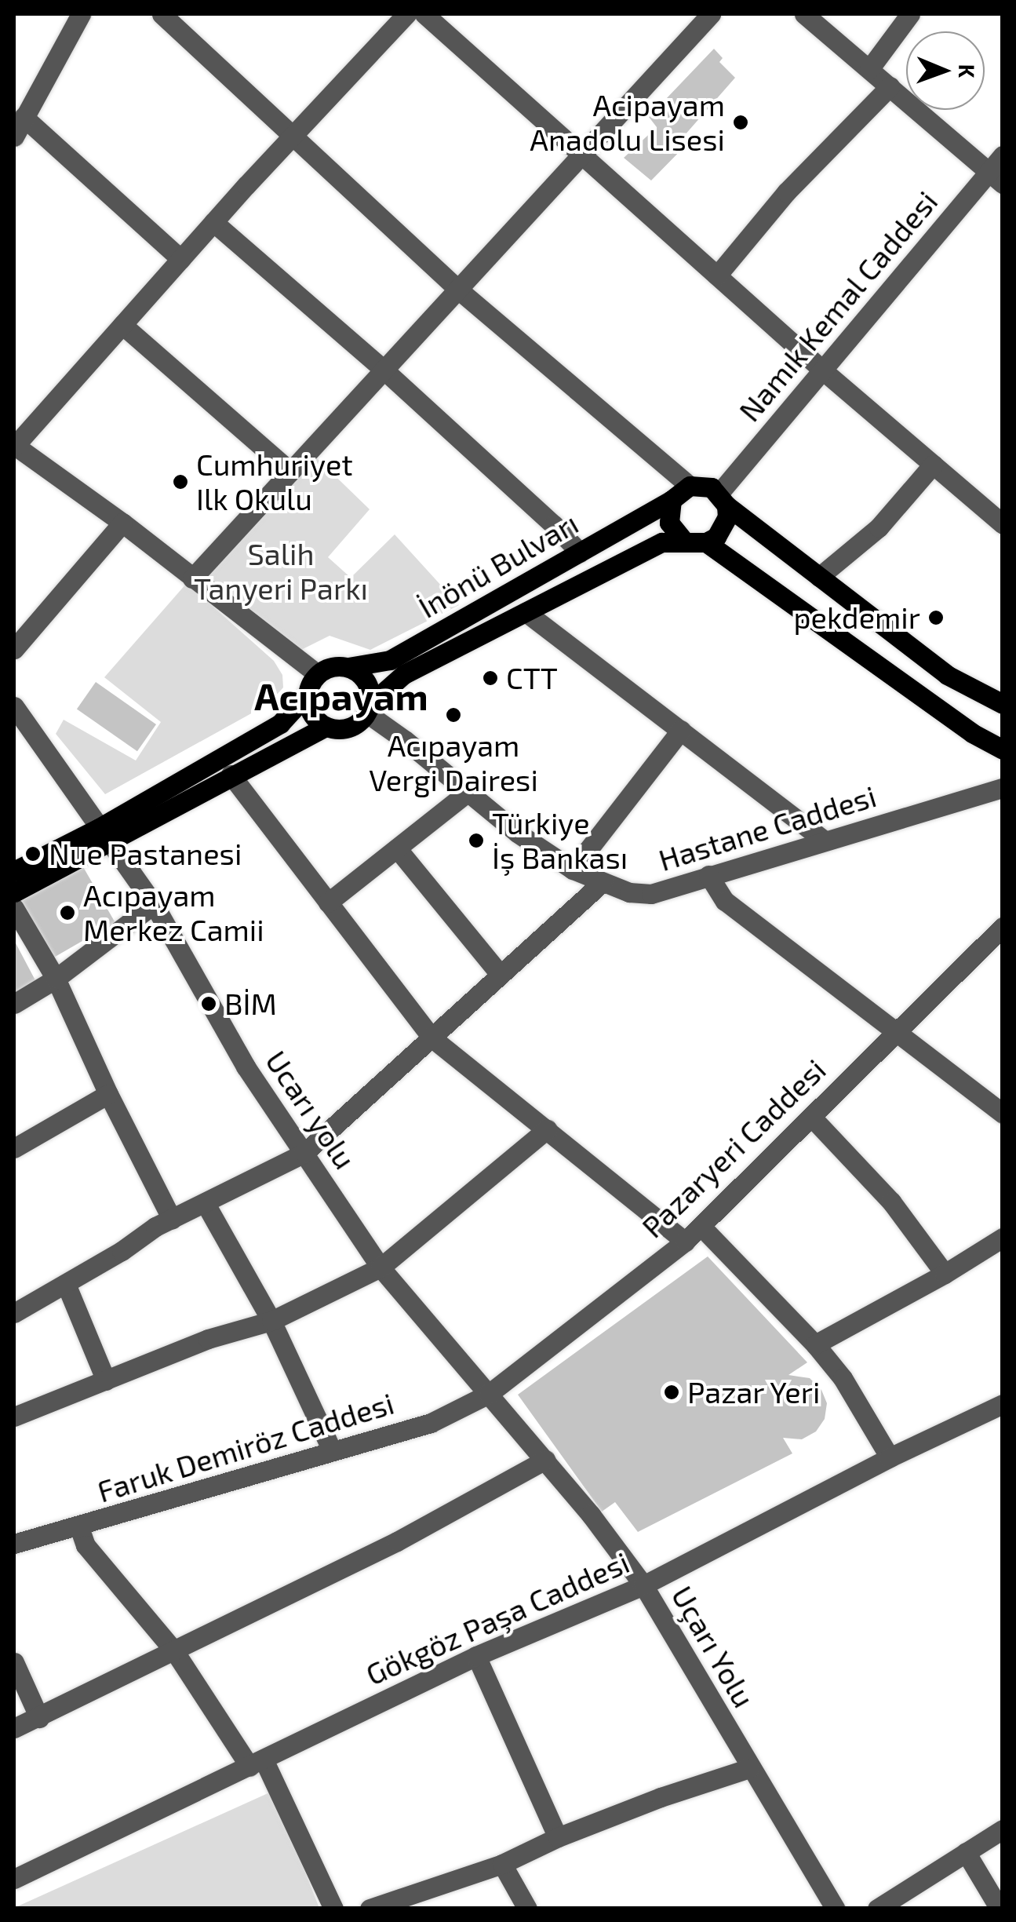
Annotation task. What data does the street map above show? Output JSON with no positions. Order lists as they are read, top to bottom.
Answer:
{
  "streets": {
    "main road": ["İnönü Bulvarı"],
    "street": [
      "Namık Kemal Caddesi",
      "Hastane Caddesi",
      "Ucarı yolu",
      "Pazaryeri Caddesi",
      "Faruk Demiröz Caddesi",
      "Gökgöz Paşa Caddesi",
      "Uçarı Yolu"
    ]
  },
  "crossings": [
    ["Namık Kemal Caddesi", "İnönü Bulvarı"],
    ["İnönü Bulvarı", "Hastane Caddesi"],
    ["Ucarı yolu", "Pazaryeri Caddesi"],
    ["Ucarı yolu", "Faruk Demiröz Caddesi"],
    ["Ucarı yolu", "Uçarı Yolu"],
    ["Pazaryeri Caddesi", "Faruk Demiröz Caddesi"],
    ["Pazaryeri Caddesi", "Uçarı Yolu"],
    ["Faruk Demiröz Caddesi", "Uçarı Yolu"],
    ["Gökgöz Paşa Caddesi", "Uçarı Yolu"]
  ],
  "districts": ["Acıpayam"],
  "parks": ["Salih Tanyeri Parkı"],
  "places": [
    "Acipayam Anadolu Lisesi",
    "Cumhuriyet Ilk Okulu",
    "pekdemir",
    "CTT",
    "Acıpayam Vergi Dairesi",
    "Türkiye İş Bankası",
    "Nue Pastanesi",
    "Acıpayam Merkez Camii",
    "BİM",
    "Pazar Yeri"
  ],
  "north": "right"
}
